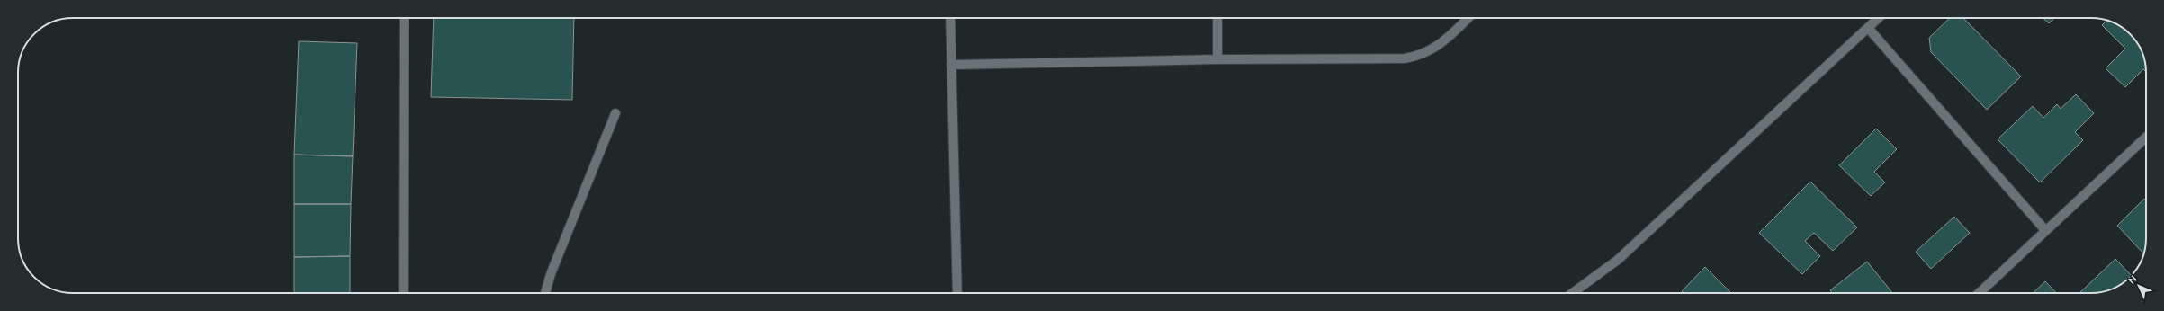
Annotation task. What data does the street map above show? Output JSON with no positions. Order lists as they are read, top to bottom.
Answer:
{
  "north": "top left"
}
